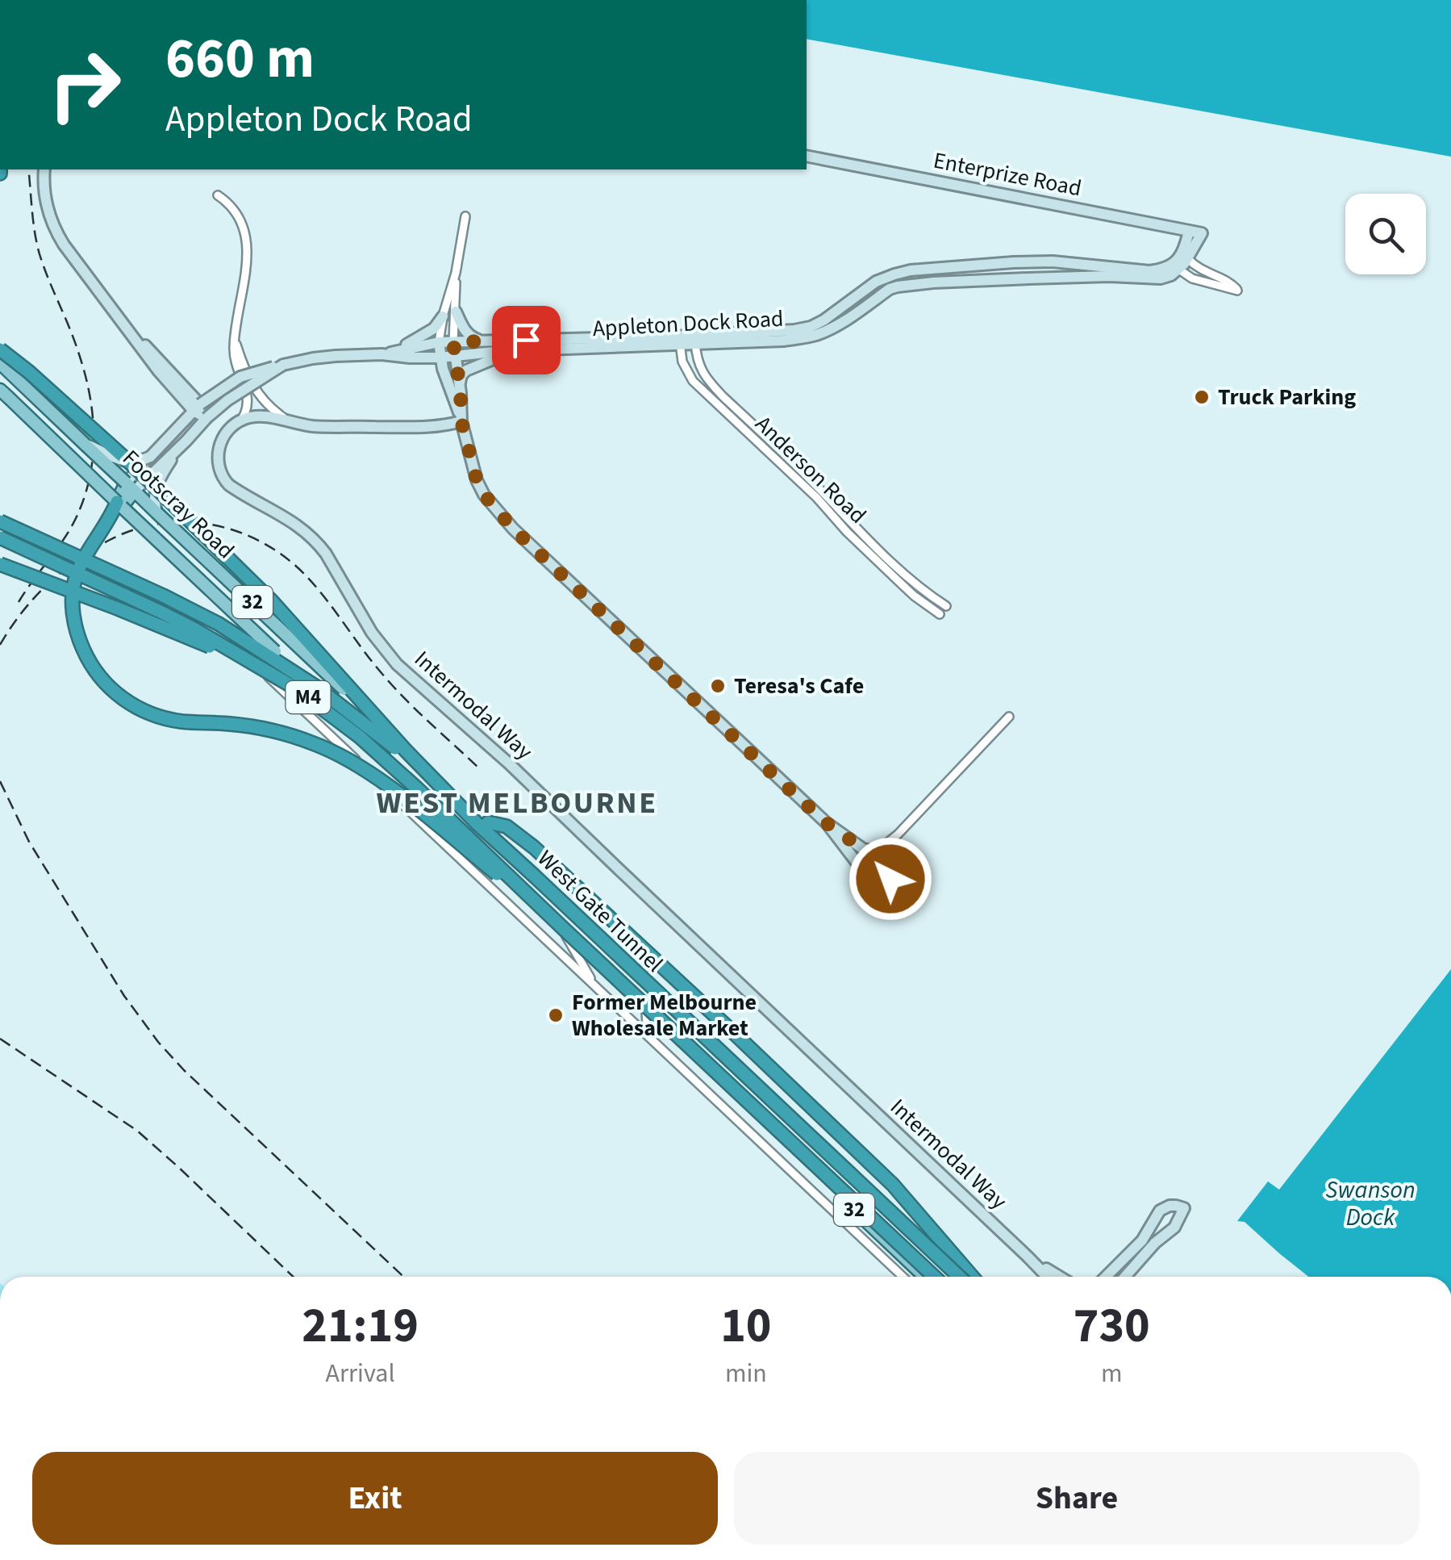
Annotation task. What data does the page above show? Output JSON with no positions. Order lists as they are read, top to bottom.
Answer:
{
  "streets": {
    "highway": ["M4", "West Gate Tunnel"],
    "main road": ["Appleton Dock Road", "Footscray Road", "32"],
    "street": ["Enterprize Road", "Anderson Road", "Intermodal Way"]
  },
  "crossings": [
    ["Enterprize Road", "Appleton Dock Road"],
    ["Appleton Dock Road", "Anderson Road"],
    ["Appleton Dock Road", "Footscray Road"]
  ],
  "districts": ["WEST MELBOURNE"],
  "water": ["Swanson Dock"],
  "places": ["Truck Parking", "Teresa's Cafe", "Former Melbourne Wholesale Market"],
  "page": {
    "turn": ["660 m", "Appleton Dock Road"],
    "eta": [
      "21:19",
      "Arrival",
      "10",
      "min",
      "730",
      "m"
    ],
    "buttons": ["Exit", "Share"]
  }
}
